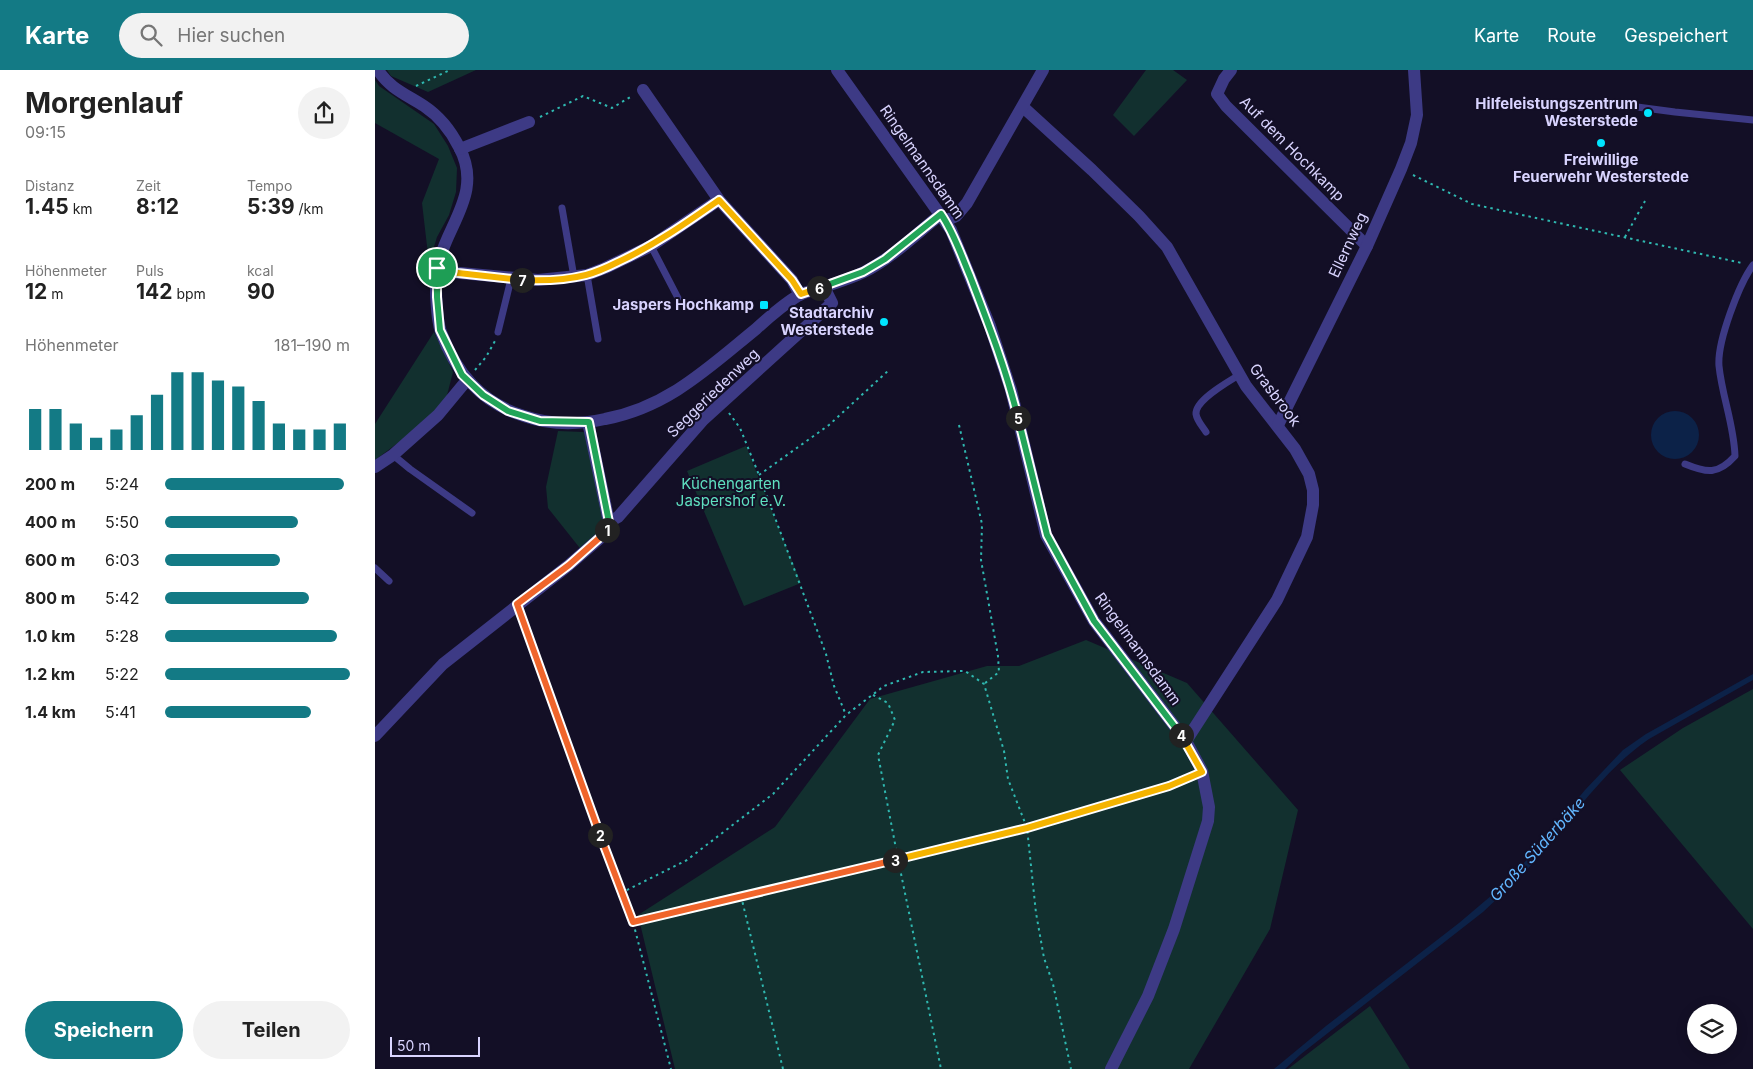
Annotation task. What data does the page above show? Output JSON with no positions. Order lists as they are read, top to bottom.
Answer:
{
  "streets": {
    "street": [
      "Auf dem Hochkamp",
      "Ringelmannsdamm",
      "Ellernweg",
      "Seggeriedenweg",
      "Grasbrook"
    ]
  },
  "crossings": [
    ["Auf dem Hochkamp", "Ellernweg"],
    ["Ringelmannsdamm", "Grasbrook"],
    ["Ellernweg", "Grasbrook"]
  ],
  "water": ["Große Süderbäke"],
  "parks": ["Küchengarten Jaspershof e.V."],
  "places": {
    "other": ["Hilfeleistungszentrum Westerstede", "Freiwillige Feuerwehr Westerstede", "Stadtarchiv Westerstede"],
    "transit": ["Jaspers Hochkamp"]
  },
  "scale_bar": "50 m",
  "page": {
    "header": "Karte",
    "search": "Hier suchen",
    "nav": ["Karte", "Route", "Gespeichert"],
    "heading": ["Morgenlauf", "09:15"],
    "stats": [
      ["Distanz", "1.45 km"],
      ["Zeit", "8:12"],
      ["Tempo", "5:39 /km"],
      ["Höhenmeter", "12 m"],
      ["Puls", "142 bpm"],
      ["kcal", "90"]
    ],
    "pins": [
      "7",
      "6",
      "5",
      "1",
      "4",
      "2",
      "3"
    ],
    "chart": ["Höhenmeter", "181–190 m"],
    "list": [
      {
        "name": "200 m",
        "note": "5:24"
      },
      {
        "name": "400 m",
        "note": "5:50"
      },
      {
        "name": "600 m",
        "note": "6:03"
      },
      {
        "name": "800 m",
        "note": "5:42"
      },
      {
        "name": "1.0 km",
        "note": "5:28"
      },
      {
        "name": "1.2 km",
        "note": "5:22"
      },
      {
        "name": "1.4 km",
        "note": "5:41"
      }
    ],
    "buttons": ["Speichern", "Teilen"],
    "scale": "50 m"
  }
}
